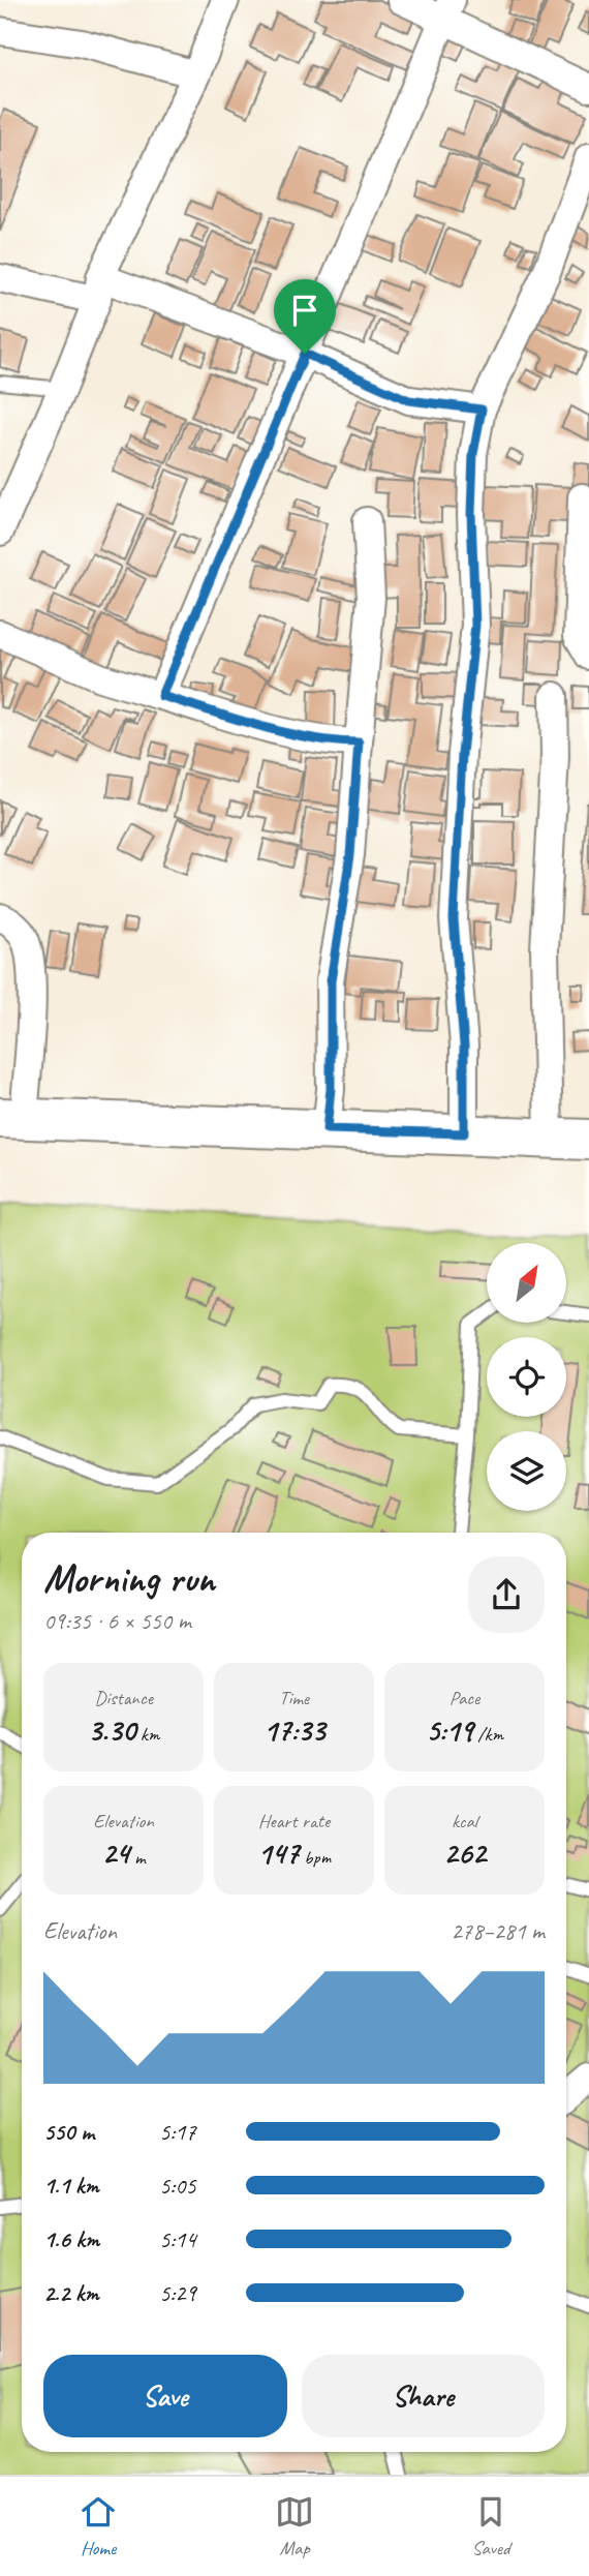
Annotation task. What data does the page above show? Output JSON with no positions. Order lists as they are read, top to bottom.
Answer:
{
  "north": "top right",
  "page": {
    "heading": ["Morning run", "09:35 · 6 × 550 m"],
    "stats": [
      ["Distance", "3.30 km"],
      ["Time", "17:33"],
      ["Pace", "5:19 /km"],
      ["Elevation", "24 m"],
      ["Heart rate", "147 bpm"],
      ["kcal", "262"]
    ],
    "chart": ["Elevation", "278–281 m"],
    "list": [
      {
        "name": "550 m",
        "note": "5:17"
      },
      {
        "name": "1.1 km",
        "note": "5:05"
      },
      {
        "name": "1.6 km",
        "note": "5:14"
      },
      {
        "name": "2.2 km",
        "note": "5:29"
      }
    ],
    "buttons": ["Save", "Share"],
    "tabs": ["Home", "Map", "Saved"]
  }
}
